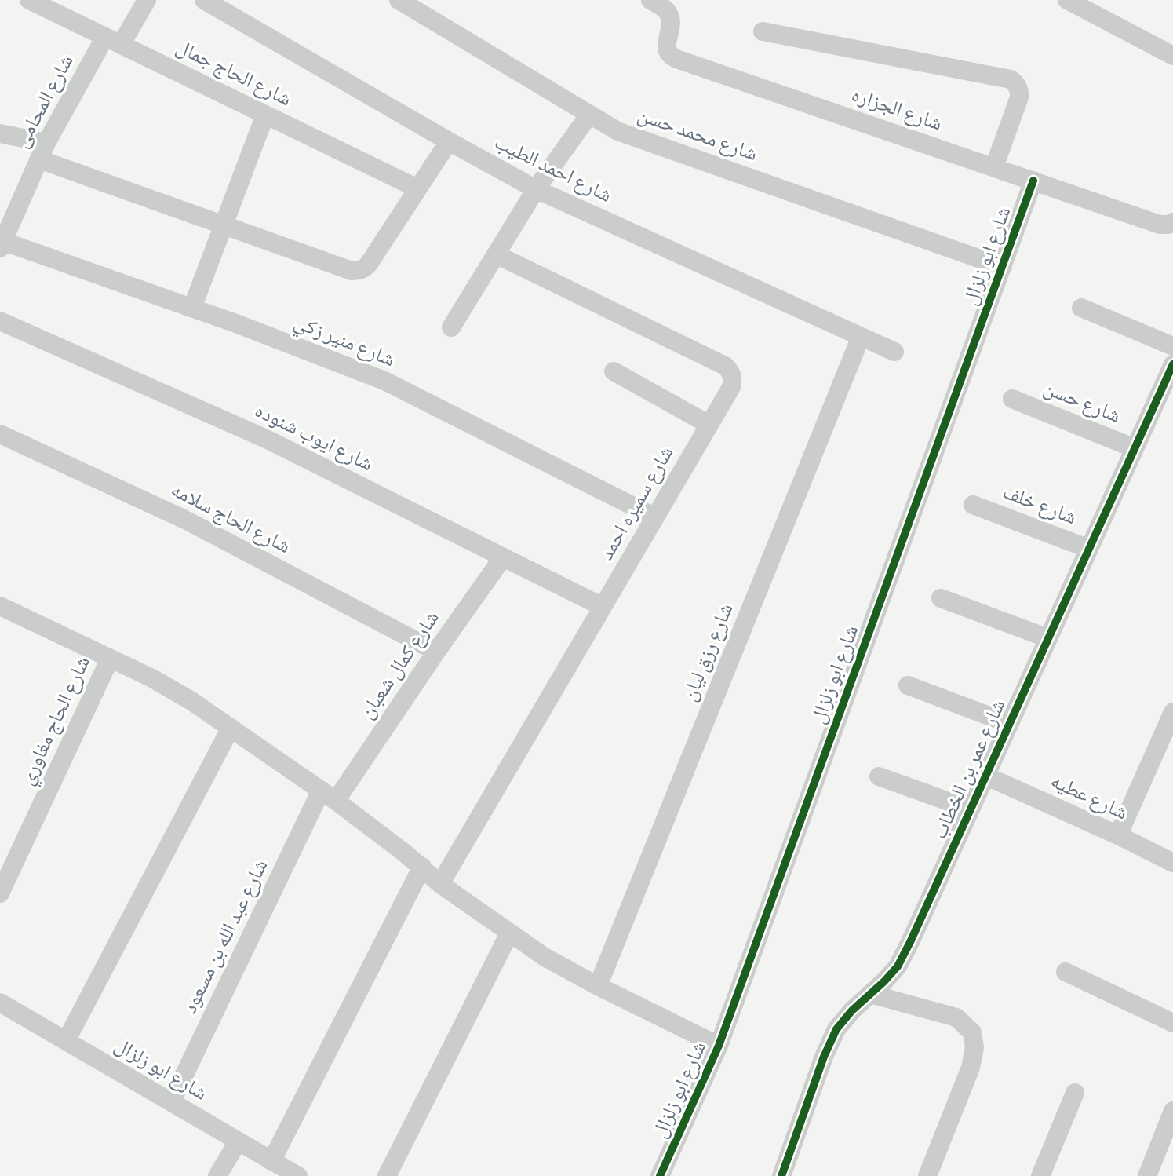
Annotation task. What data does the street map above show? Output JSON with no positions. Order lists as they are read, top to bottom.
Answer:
{
  "streets": {
    "street": [
      "شارع الحاج جمال",
      "شارع المحامى",
      "شارع الجزاره",
      "شارع محمد حسن",
      "شارع احمد الطيب",
      "شارع ابو زلزال",
      "شارع منير زكي",
      "شارع حسن",
      "شارع ايوب شنوده",
      "شارع سميره احمد",
      "شارع خلف",
      "شارع الحاج سلامه",
      "شارع رزق ليان",
      "شارع كمال شعبان",
      "شارع الحاج مغاوري",
      "شارع عمر بن الخطاب",
      "شارع عطيه",
      "شارع عبد الله بن مسعود"
    ]
  },
  "crossings": [
    ["شارع الحاج جمال", "شارع المحامى"],
    ["شارع المحامى", "شارع منير زكي"],
    ["شارع الجزاره", "شارع ابو زلزال"],
    ["شارع محمد حسن", "شارع ابو زلزال"],
    ["شارع احمد الطيب", "شارع رزق ليان"],
    ["شارع ابو زلزال", "شارع عبد الله بن مسعود"],
    ["شارع منير زكي", "شارع سميره احمد"],
    ["شارع حسن", "شارع عمر بن الخطاب"],
    ["شارع ايوب شنوده", "شارع سميره احمد"],
    ["شارع ايوب شنوده", "شارع كمال شعبان"],
    ["شارع خلف", "شارع عمر بن الخطاب"],
    ["شارع الحاج سلامه", "شارع كمال شعبان"],
    ["شارع كمال شعبان", "شارع عبد الله بن مسعود"],
    ["شارع عمر بن الخطاب", "شارع عطيه"]
  ]
}
